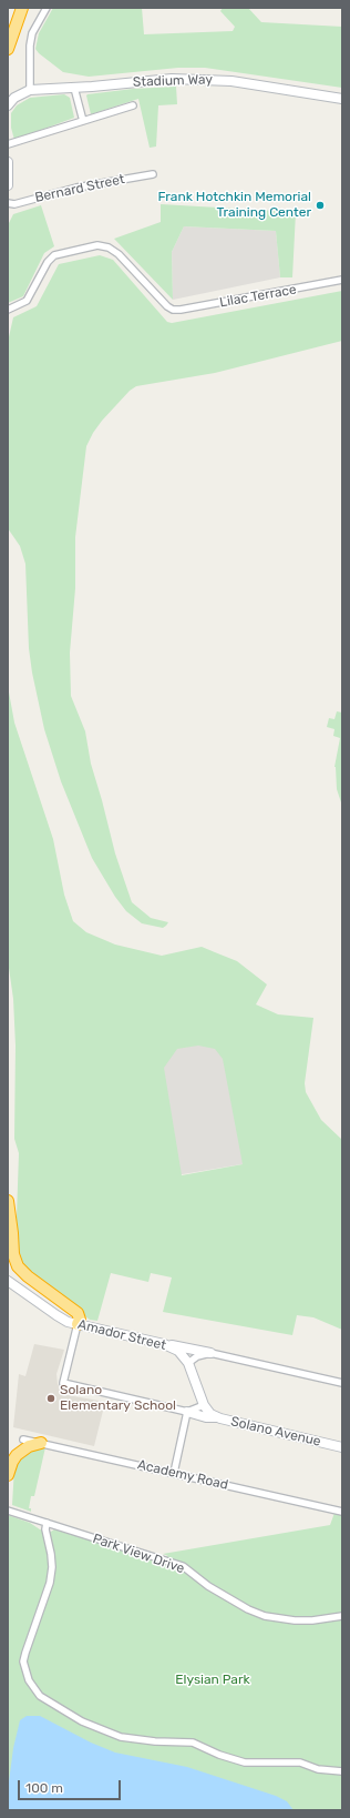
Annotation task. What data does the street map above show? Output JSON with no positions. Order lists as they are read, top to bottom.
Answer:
{
  "streets": {
    "main road": ["Stadium Way", "Amador Street", "Solano Avenue"],
    "street": [
      "Bernard Street",
      "Lilac Terrace",
      "Academy Road",
      "Park View Drive"
    ]
  },
  "parks": ["Elysian Park"],
  "places": ["Frank Hotchkin Memorial Training Center", "Solano Elementary School"],
  "scale_bar": "100 m"
}
